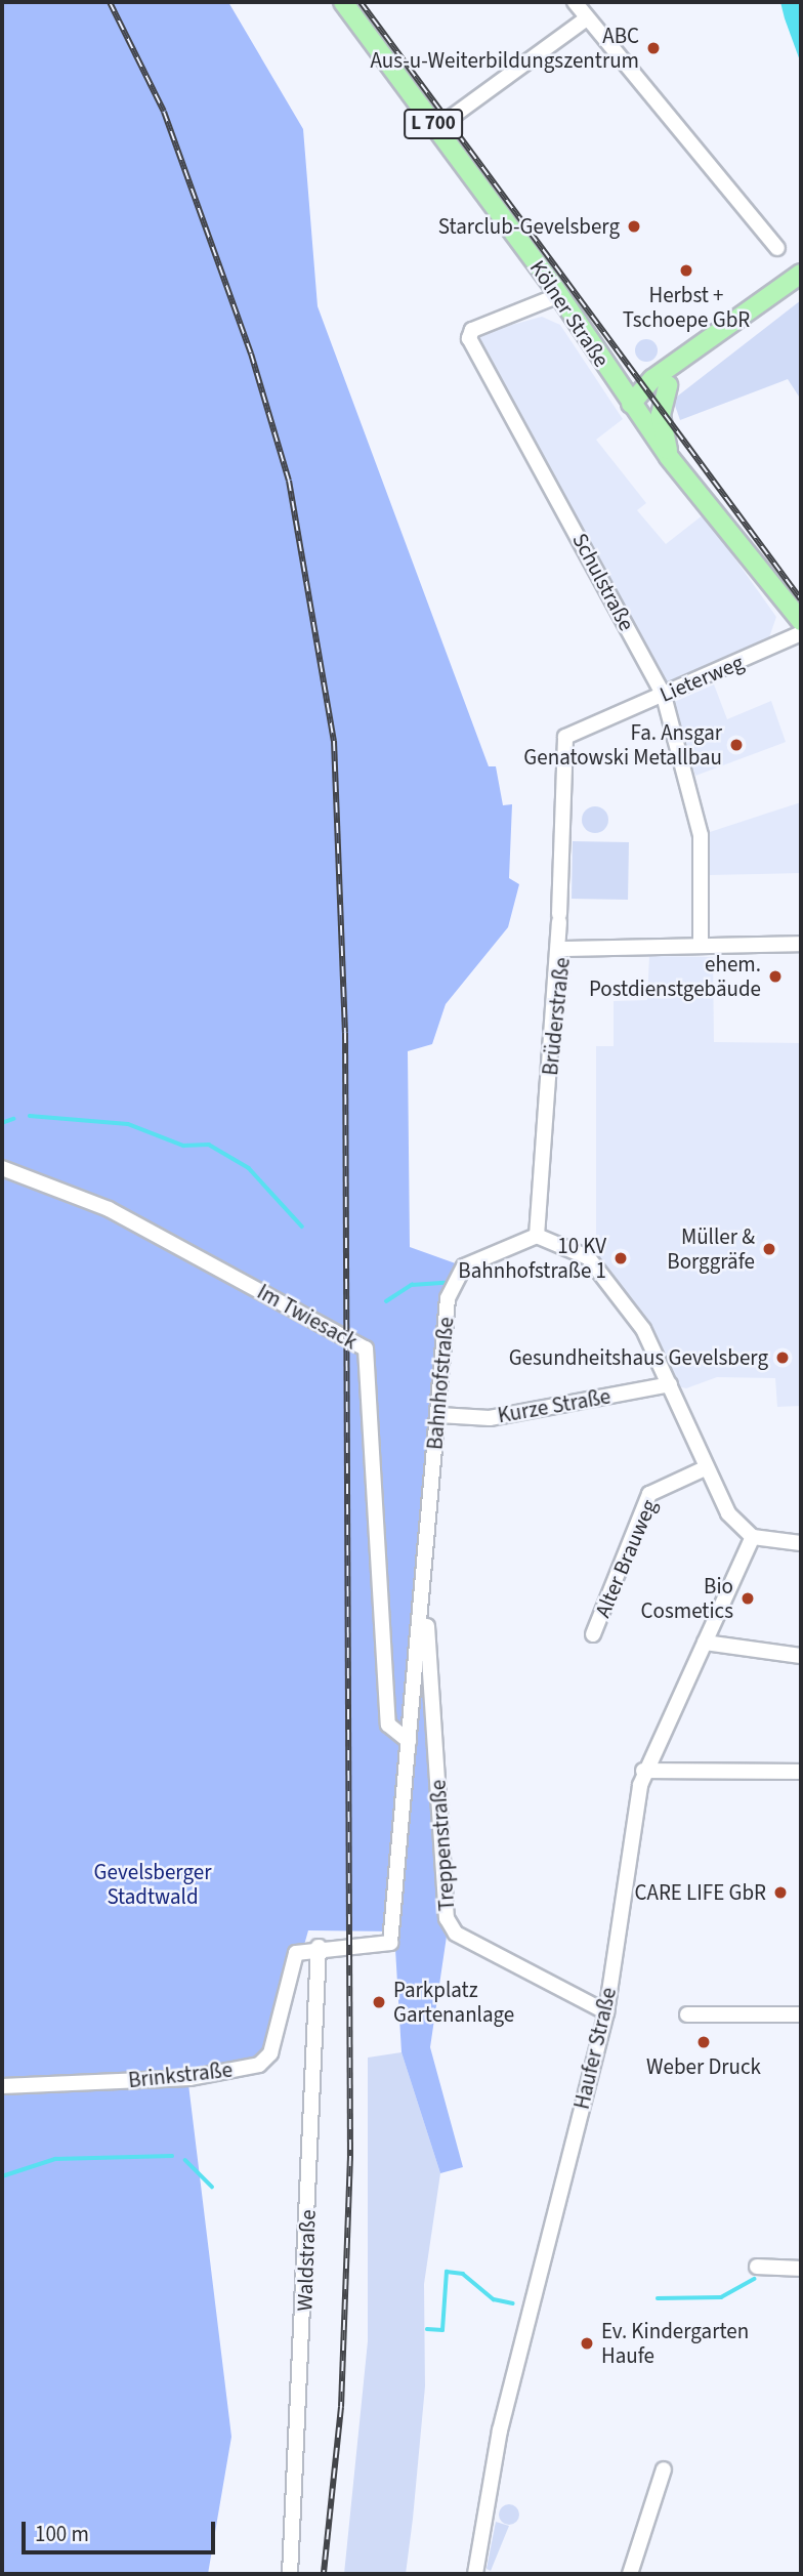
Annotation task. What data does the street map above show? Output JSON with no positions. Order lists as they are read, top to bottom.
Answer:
{
  "streets": {
    "main road": ["L 700", "Kölner Straße"],
    "street": [
      "Schulstraße",
      "Lieterweg",
      "Brüderstraße",
      "Im Twiesack",
      "Bahnhofstraße",
      "Kurze Straße",
      "Alter Brauweg",
      "Treppenstraße",
      "Haufer Straße",
      "Brinkstraße",
      "Waldstraße"
    ]
  },
  "crossings": [
    ["L 700", "Kölner Straße"],
    ["Kölner Straße", "Schulstraße"],
    ["Schulstraße", "Lieterweg"],
    ["Schulstraße", "Brüderstraße"],
    ["Lieterweg", "Brüderstraße"],
    ["Brüderstraße", "Bahnhofstraße"],
    ["Im Twiesack", "Bahnhofstraße"],
    ["Bahnhofstraße", "Kurze Straße"],
    ["Bahnhofstraße", "Treppenstraße"],
    ["Bahnhofstraße", "Brinkstraße"],
    ["Bahnhofstraße", "Waldstraße"],
    ["Treppenstraße", "Haufer Straße"],
    ["Brinkstraße", "Waldstraße"]
  ],
  "parks": ["Gevelsberger Stadtwald"],
  "places": [
    "ABC Aus-u-Weiterbildungszentrum",
    "Starclub-Gevelsberg",
    "Herbst + Tschoepe GbR",
    "Fa. Ansgar Genatowski Metallbau",
    "ehem. Postdienstgebäude",
    "Müller & Borggräfe",
    "10 KV Bahnhofstraße 1",
    "Gesundheitshaus Gevelsberg",
    "Bio Cosmetics",
    "CARE LIFE GbR",
    "Parkplatz Gartenanlage",
    "Weber Druck",
    "Ev. Kindergarten Haufe"
  ],
  "scale_bar": "100 m"
}
